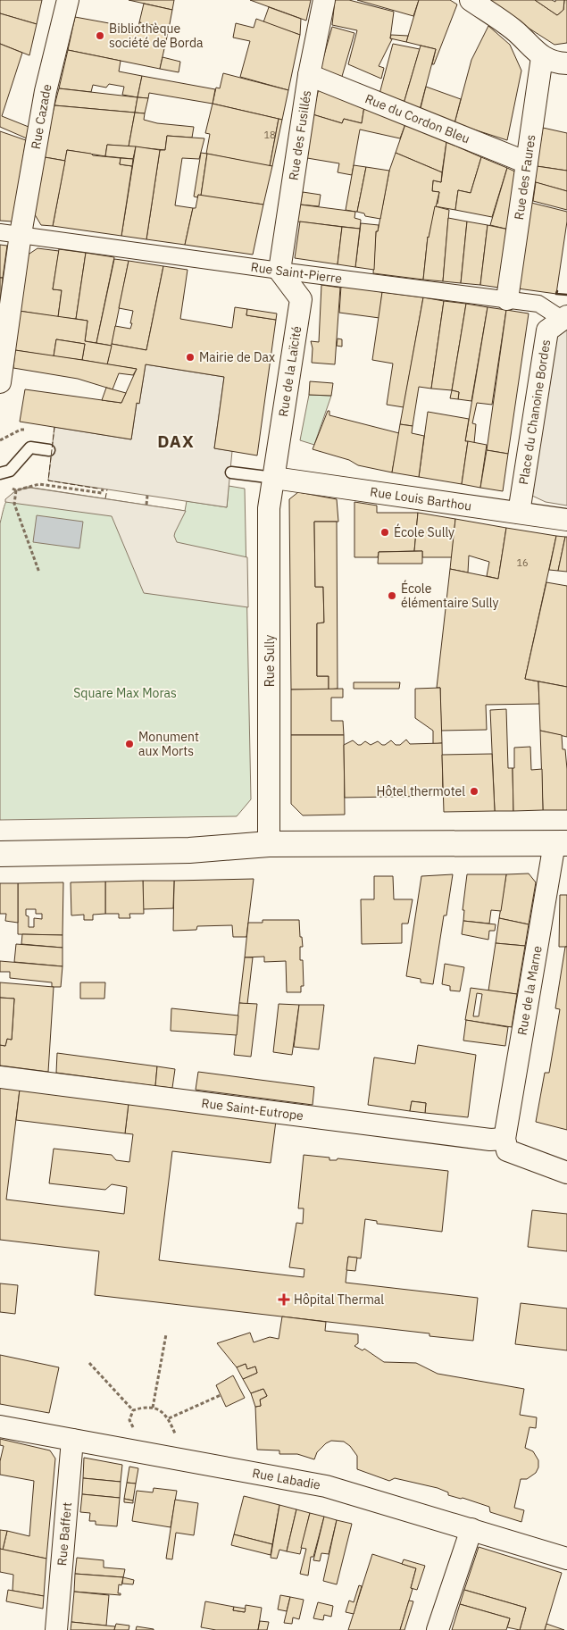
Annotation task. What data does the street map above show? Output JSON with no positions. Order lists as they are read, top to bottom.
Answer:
{
  "streets": {
    "street": [
      "Rue Cazade",
      "Rue du Cordon Bleu",
      "Rue des Fusillés",
      "Rue des Faures",
      "Rue Saint-Pierre",
      "Rue de la Laïcité",
      "Place du Chanoine Bordes",
      "Rue Louis Barthou",
      "Rue Sully",
      "Rue de la Marne",
      "Rue Saint-Eutrope",
      "Rue Labadie",
      "Rue Baffert"
    ]
  },
  "crossings": [
    ["Rue Cazade", "Rue Saint-Pierre"],
    ["Rue du Cordon Bleu", "Rue des Fusillés"],
    ["Rue du Cordon Bleu", "Rue des Faures"],
    ["Rue des Fusillés", "Rue Saint-Pierre"],
    ["Rue des Fusillés", "Rue de la Laïcité"],
    ["Rue des Faures", "Rue Saint-Pierre"],
    ["Rue Saint-Pierre", "Rue de la Laïcité"],
    ["Rue Saint-Pierre", "Place du Chanoine Bordes"],
    ["Rue de la Laïcité", "Rue Louis Barthou"],
    ["Rue de la Laïcité", "Rue Sully"],
    ["Place du Chanoine Bordes", "Rue Louis Barthou"],
    ["Rue Louis Barthou", "Rue Sully"],
    ["Rue de la Marne", "Rue Saint-Eutrope"],
    ["Rue Labadie", "Rue Baffert"]
  ],
  "districts": ["DAX"],
  "parks": ["Square Max Moras"],
  "places": {
    "other": [
      "Bibliothèque société de Borda",
      "Mairie de Dax",
      "École Sully",
      "École élémentaire Sully",
      "Monument aux Morts",
      "Hôtel thermotel"
    ],
    "health": ["Hôpital Thermal"]
  },
  "house_numbers": ["18", "16"]
}
